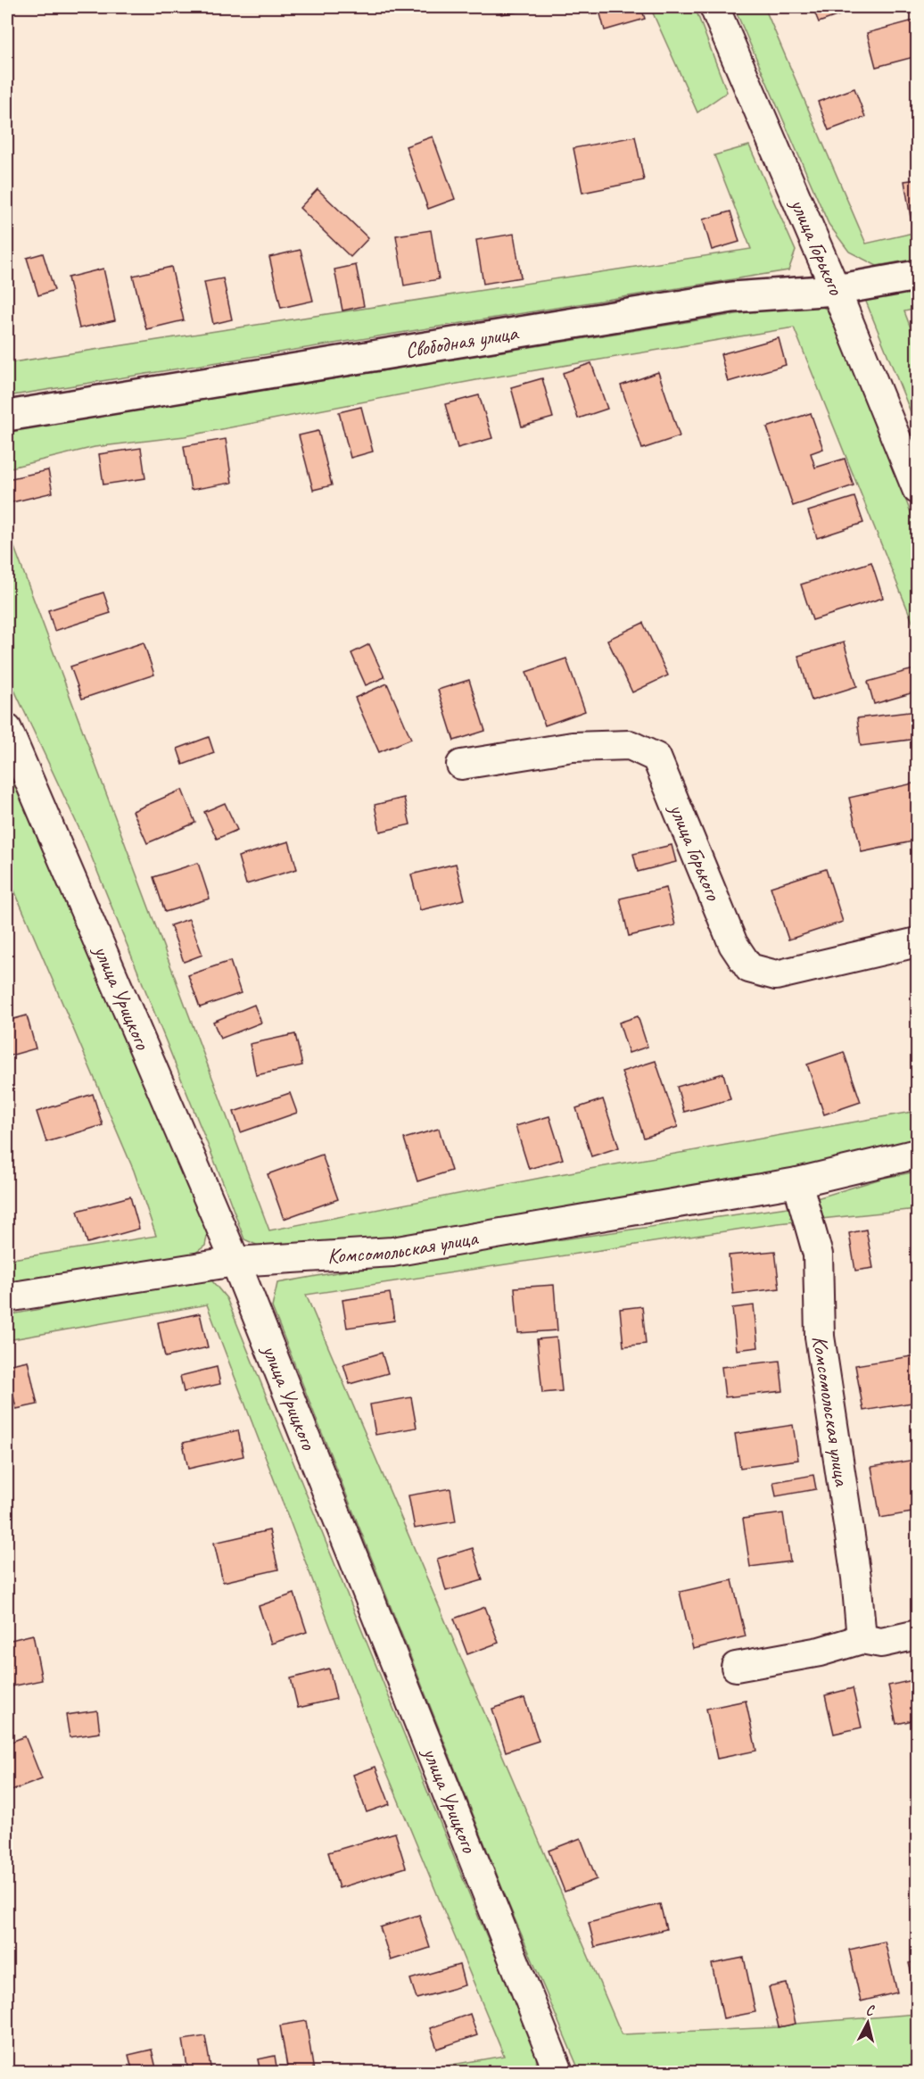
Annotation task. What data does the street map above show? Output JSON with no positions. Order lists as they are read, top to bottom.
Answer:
{
  "streets": {
    "street": [
      "улица Горького",
      "Свободная улица",
      "улица Урицкого",
      "Комсомольская улица"
    ]
  },
  "crossings": [
    ["улица Горького", "Свободная улица"],
    ["улица Урицкого", "Комсомольская улица"]
  ],
  "north": "top"
}
